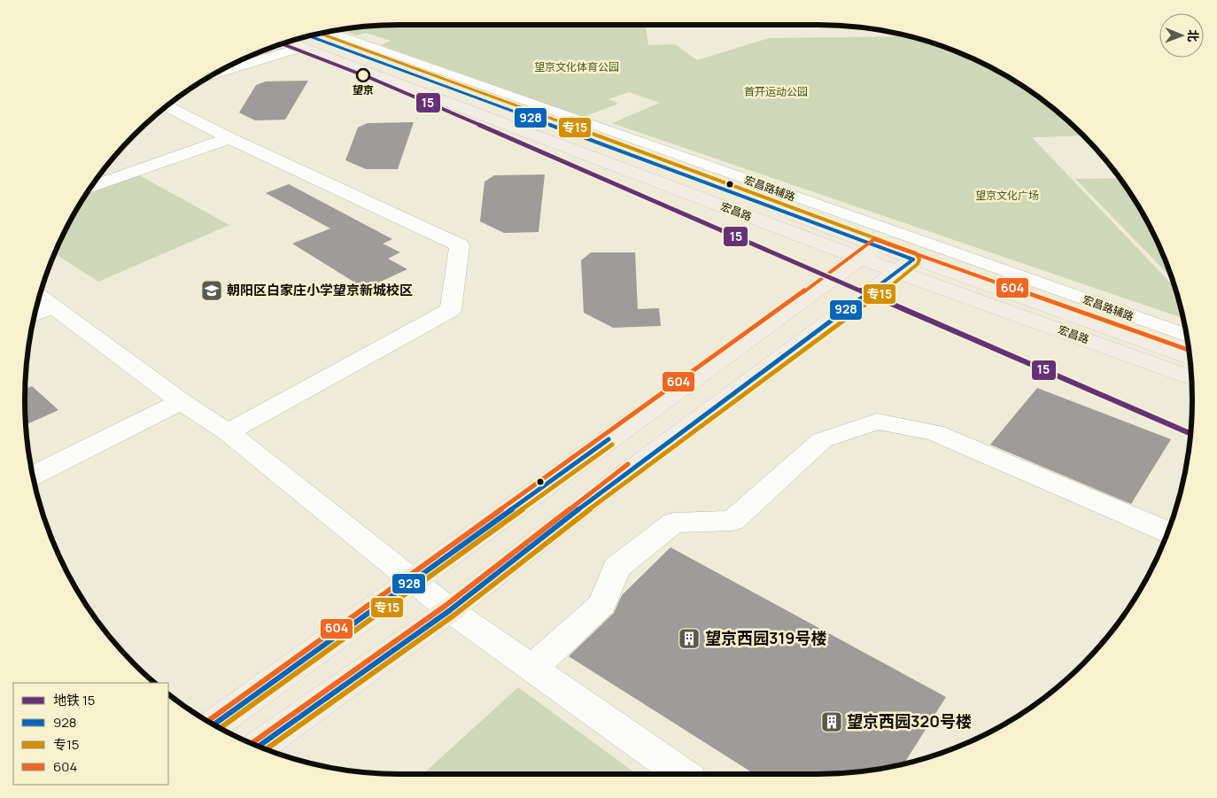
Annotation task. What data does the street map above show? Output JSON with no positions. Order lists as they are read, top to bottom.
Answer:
{
  "streets": {
    "main road": ["宏昌路"],
    "street": ["宏昌路辅路"]
  },
  "parks": ["望京文化体育公园", "首开运动公园", "望京文化广场"],
  "places": {
    "other": ["望京"],
    "school or university": ["朝阳区白家庄小学望京新城校区"],
    "building": ["望京西园319号楼", "望京西园320号楼"]
  },
  "lines": [
    "transit line 专15",
    "transit line 928",
    "metro line 15",
    "transit line 604"
  ],
  "legend": [
    "地铁 15",
    "928",
    "专15",
    "604"
  ],
  "north": "right"
}
